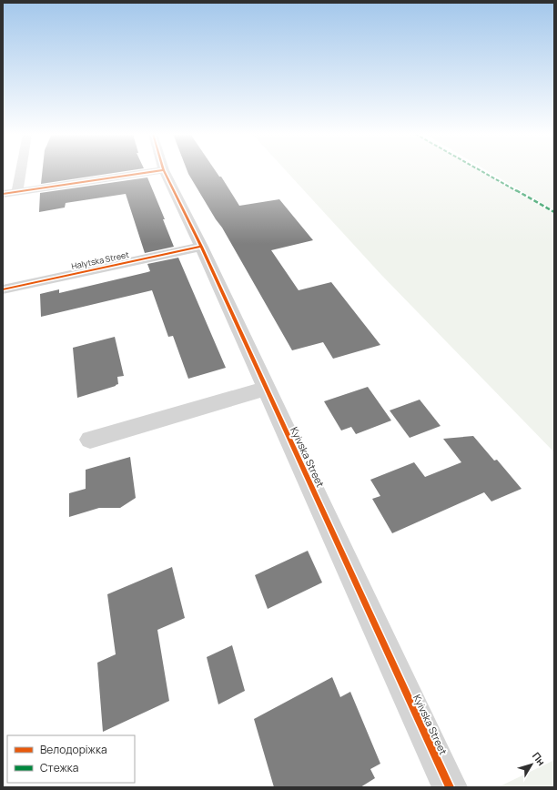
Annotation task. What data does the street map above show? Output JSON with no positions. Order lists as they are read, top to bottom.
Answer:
{
  "streets": {
    "street": ["Halytska Street", "Kyivska Street"]
  },
  "crossings": [
    ["Halytska Street", "Kyivska Street"]
  ],
  "legend": ["Велодоріжка", "Стежка"],
  "north": "top right"
}
